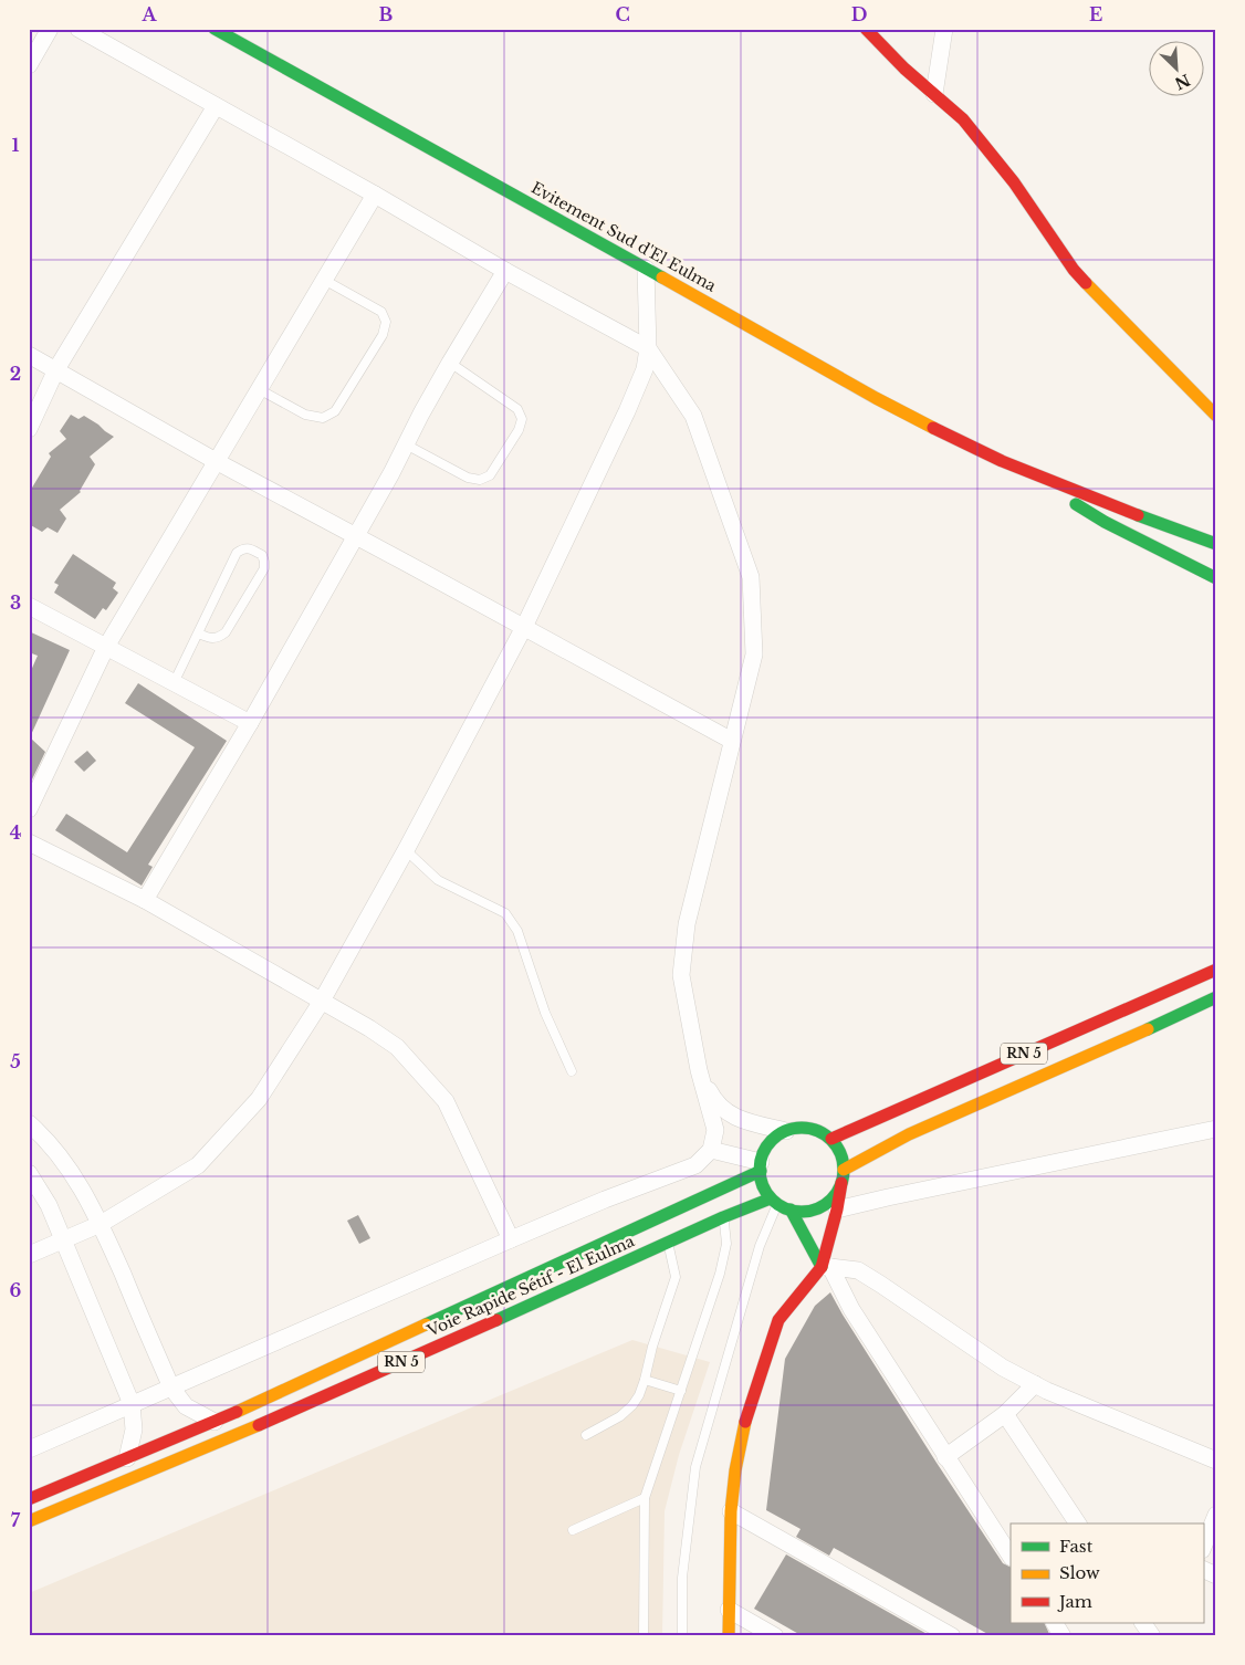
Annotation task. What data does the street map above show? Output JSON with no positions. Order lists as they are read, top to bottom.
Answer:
{
  "streets": {
    "main road": ["Evitement Sud d'El Eulma", "RN 5", "Voie Rapide Sétif - El Eulma"]
  },
  "crossings": [
    ["RN 5", "Voie Rapide Sétif - El Eulma"]
  ],
  "legend": ["Fast", "Slow", "Jam"],
  "north": "bottom right",
  "grid": {
    "columns": [
      "A",
      "B",
      "C",
      "D",
      "E"
    ],
    "rows": [
      "1",
      "2",
      "3",
      "4",
      "5",
      "6",
      "7"
    ]
  }
}
